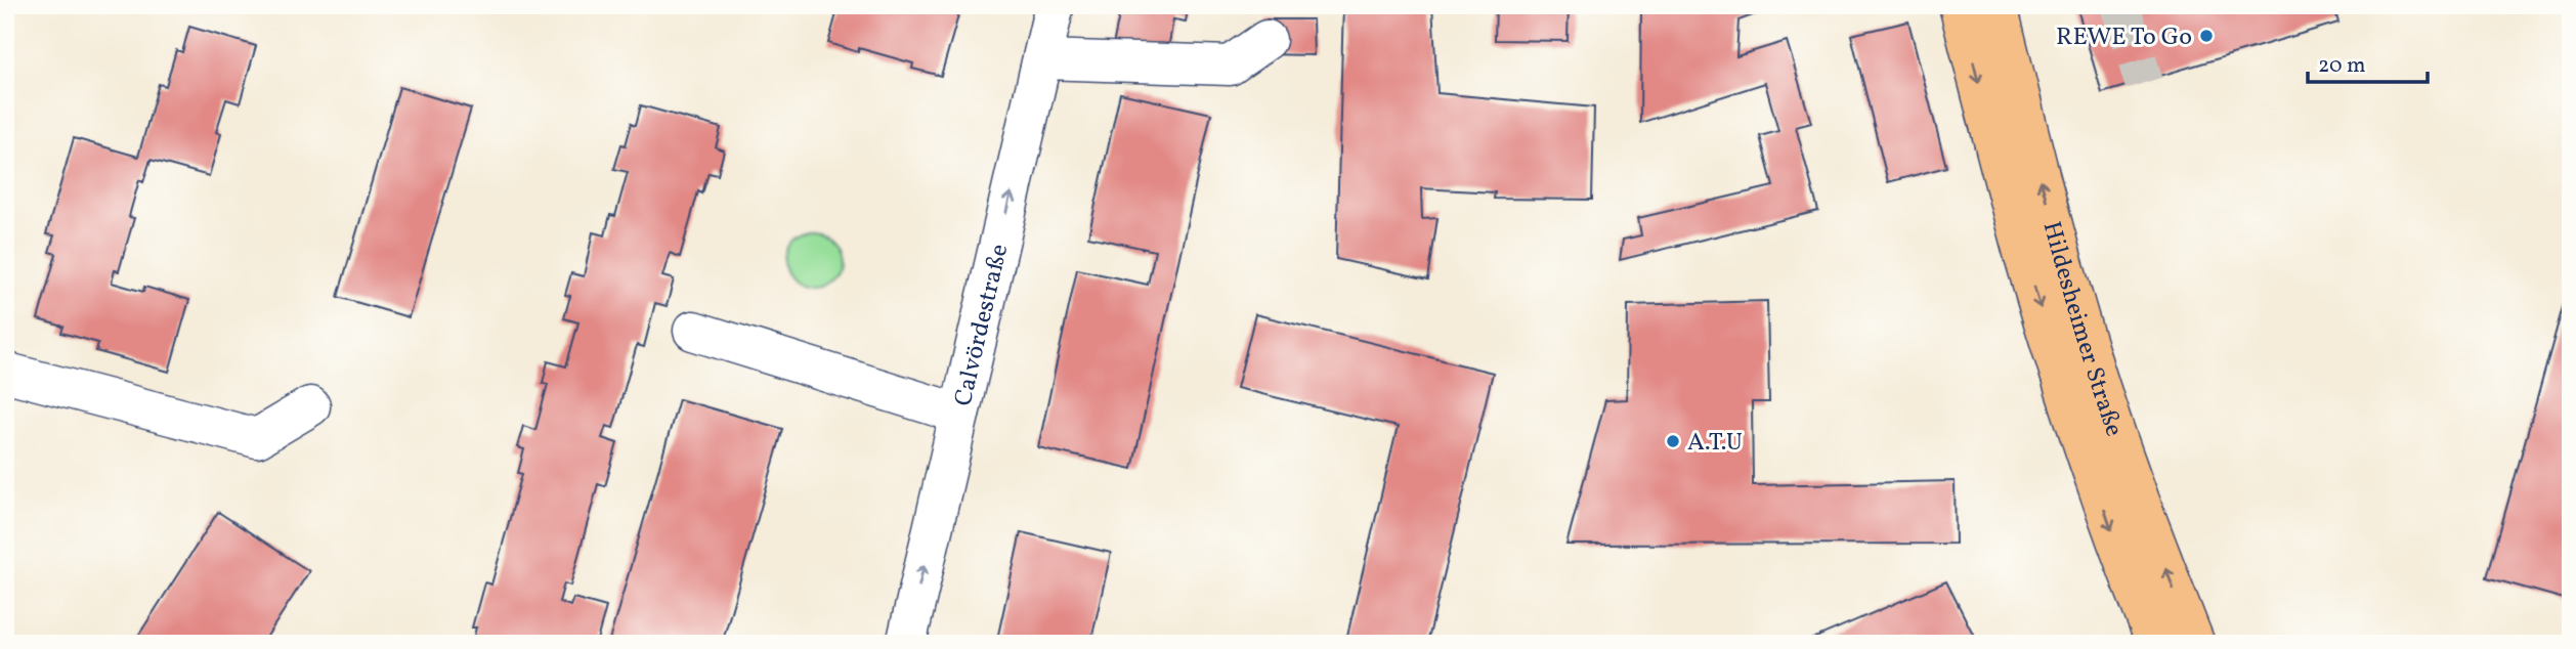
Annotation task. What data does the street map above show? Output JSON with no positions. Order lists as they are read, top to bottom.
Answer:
{
  "streets": {
    "main road": ["Hildesheimer Straße"],
    "street": ["Calvördestraße"]
  },
  "one_way": ["Calvördestraße"],
  "places": ["REWE To Go", "A.T.U"],
  "scale_bar": "20 m"
}
